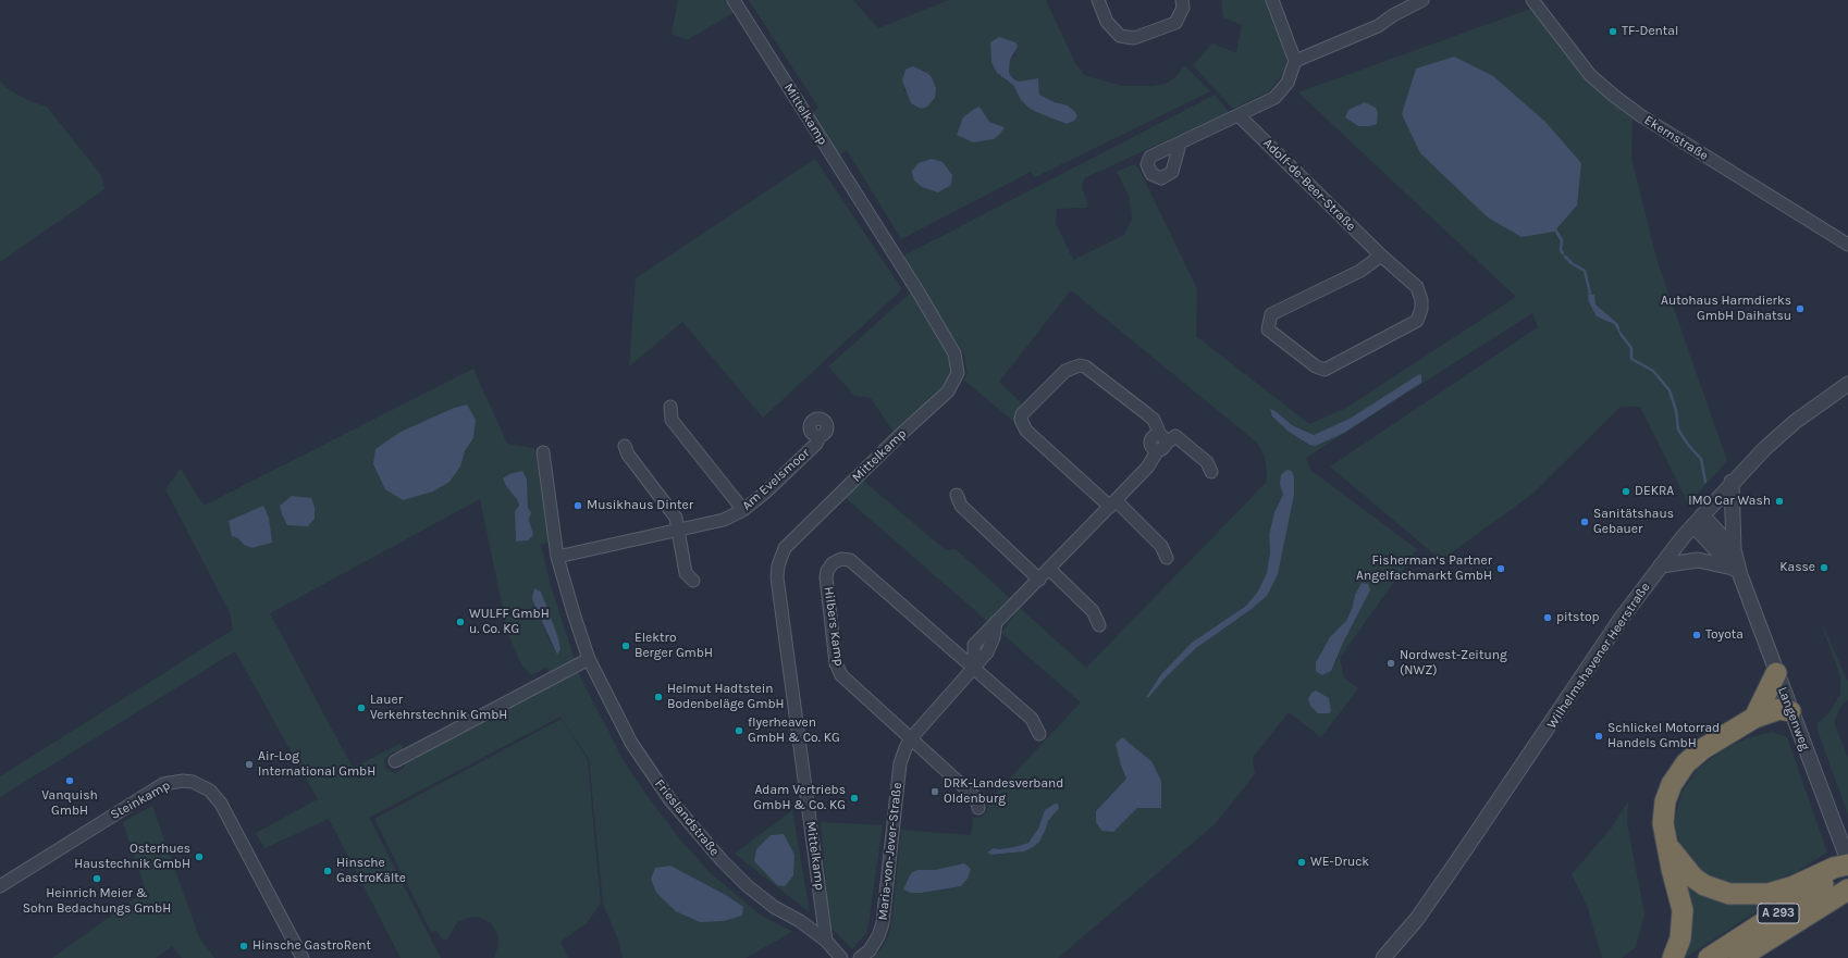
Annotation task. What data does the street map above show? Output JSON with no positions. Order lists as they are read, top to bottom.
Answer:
{
  "streets": {
    "highway": ["A 293"],
    "street": [
      "Mittelkamp",
      "Ekernstraße",
      "Adolf-de-Beer-Straße",
      "Am Evelsmoor",
      "Hilbers Kamp",
      "Wilhelmshavener Heerstraße",
      "Langenweg",
      "Steinkamp",
      "Frieslandstraße",
      "Maria-von-Jever-Straße"
    ]
  },
  "crossings": [
    ["Mittelkamp", "Frieslandstraße"],
    ["Am Evelsmoor", "Frieslandstraße"],
    ["Hilbers Kamp", "Maria-von-Jever-Straße"],
    ["Wilhelmshavener Heerstraße", "Langenweg"]
  ],
  "places": [
    "TF-Dental",
    "Autohaus Harmdierks GmbH Daihatsu",
    "DEKRA",
    "IMO Car Wash",
    "Musikhaus Dinter",
    "Sanitätshaus Gebauer",
    "Kasse",
    "Fisherman‘s Partner Angelfachmarkt GmbH",
    "pitstop",
    "WULFF GmbH u. Co. KG",
    "Toyota",
    "Elektro Berger GmbH",
    "Nordwest-Zeitung (NWZ)",
    "Helmut Hadtstein Bodenbeläge GmbH",
    "Lauer Verkehrstechnik GmbH",
    "flyerheaven GmbH & Co. KG",
    "Schlickel Motorrad Handels GmbH",
    "Air-Log International GmbH",
    "Vanquish GmbH",
    "DRK-Landesverband Oldenburg",
    "Adam Vertriebs GmbH & Co. KG",
    "Osterhues Haustechnik GmbH",
    "WE-Druck",
    "Hinsche GastroKälte",
    "Heinrich Meier & Sohn Bedachungs GmbH",
    "Hinsche GastroRent"
  ]
}
